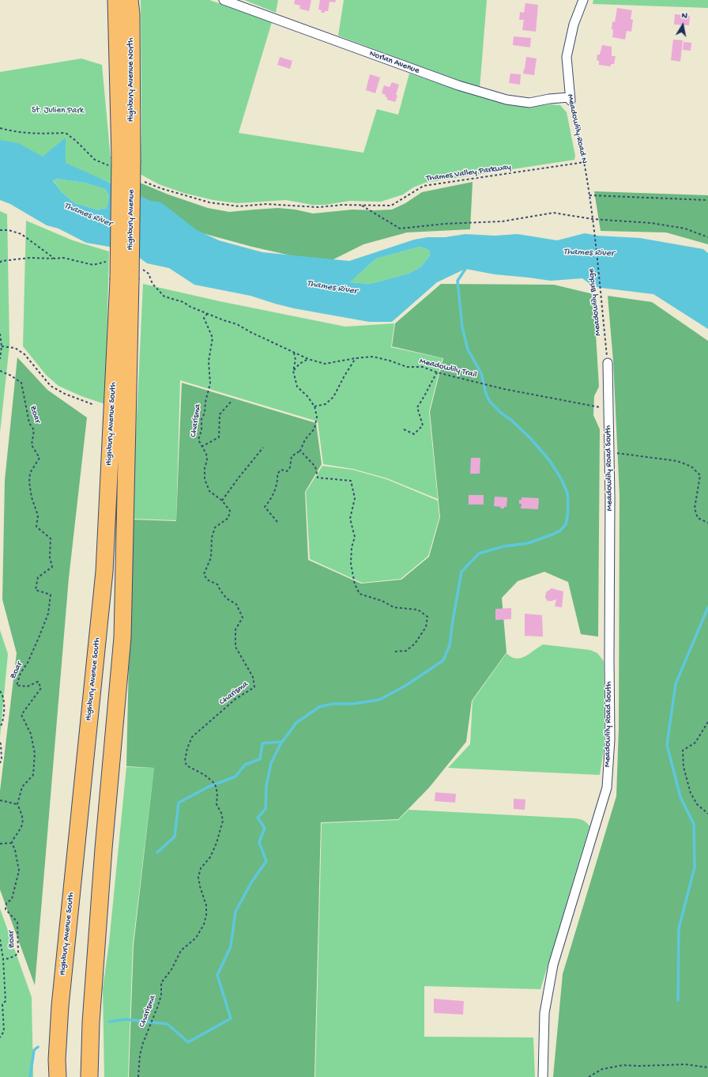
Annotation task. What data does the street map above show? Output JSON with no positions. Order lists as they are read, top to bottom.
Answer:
{
  "streets": {
    "highway": ["Highbury Avenue North", "Highbury Avenue", "Highbury Avenue South"],
    "street": ["Norlan Avenue", "Meadowlily Road N", "Meadowlily Road South"],
    "path": [
      "Thames Valley Parkway",
      "Meadowlily Bridge",
      "Meadowlily Trail",
      "Zoar",
      "Charisma"
    ]
  },
  "crossings": [
    ["Norlan Avenue", "Meadowlily Road N"],
    ["Highbury Avenue North", "Highbury Avenue"],
    ["Meadowlily Road N", "Thames Valley Parkway"],
    ["Meadowlily Road N", "Meadowlily Bridge"],
    ["Highbury Avenue", "Meadowlily Trail"],
    ["Highbury Avenue", "Highbury Avenue South"],
    ["Meadowlily Bridge", "Meadowlily Road South"],
    ["Meadowlily Trail", "Charisma"],
    ["Meadowlily Trail", "Highbury Avenue South"],
    ["Meadowlily Trail", "Meadowlily Road South"]
  ],
  "water": ["Thames River"],
  "parks": ["St. Julien Park"],
  "north": "top"
}
